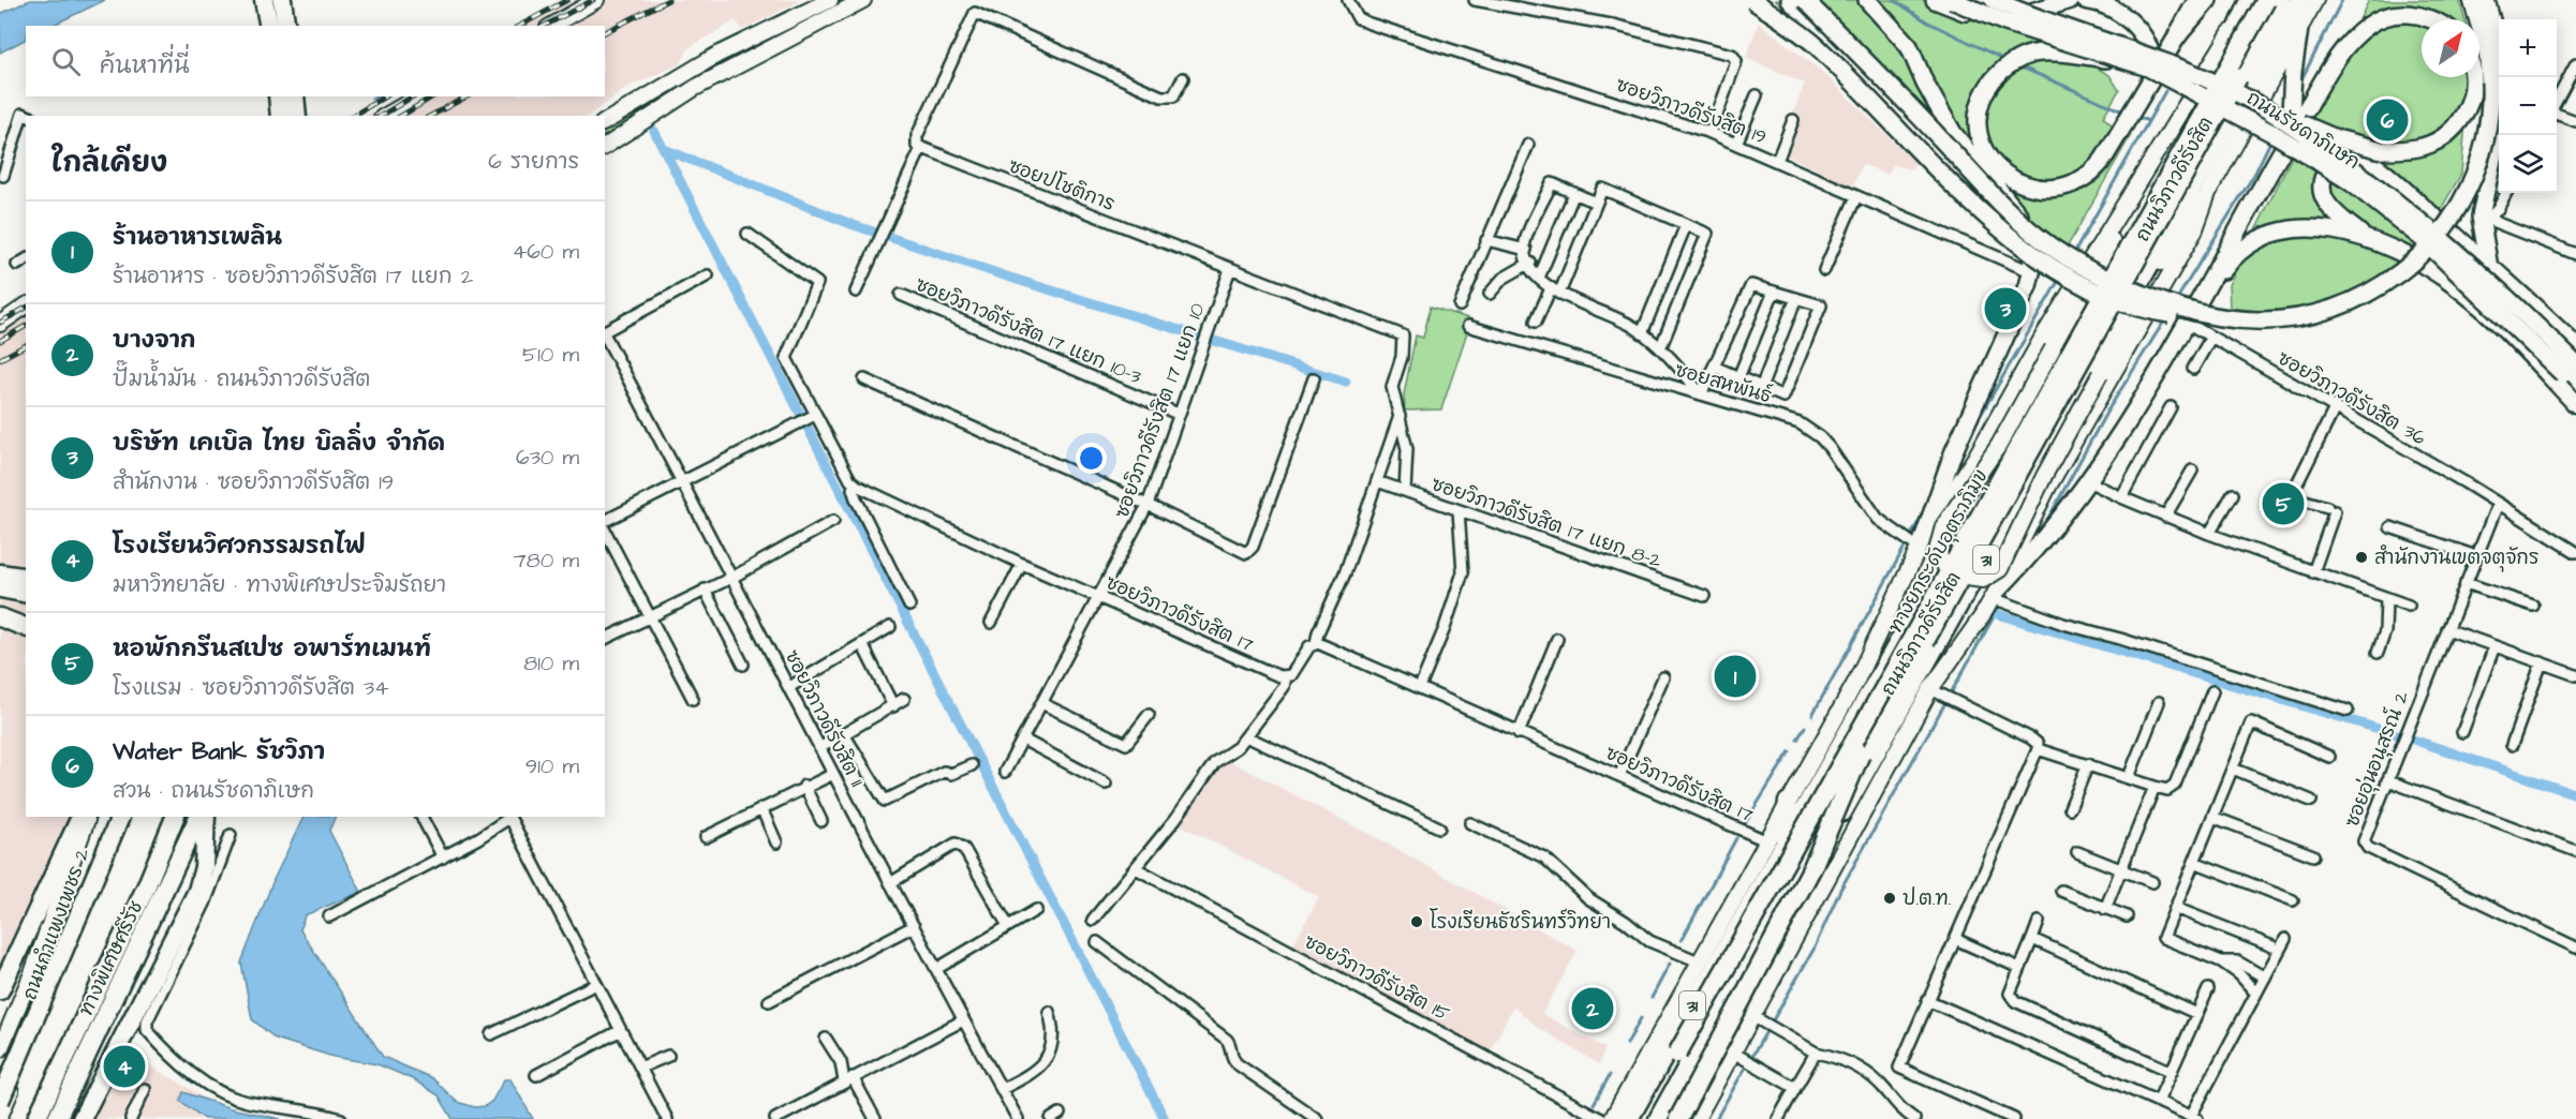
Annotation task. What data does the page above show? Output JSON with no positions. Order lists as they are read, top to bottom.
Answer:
{
  "streets": {
    "highway": [
      "ถนนวิภาวดีรังสิต",
      "ทางยกระดับอุตราภิมุข",
      "31",
      "ทางพิเศษศรีรัช"
    ],
    "main road": ["ถนนรัชดาภิเษก", "ถนนกำแพงเพชร 2"],
    "street": [
      "ซอยวิภาวดีรังสิต 19",
      "ซอยปโชติการ",
      "ซอยวิภาวดีรังสิต 17 แยก 10-3",
      "ซอยสหพันธ์",
      "ซอยวิภาวดีรังสิต 36",
      "ซอยวิภาวดีรังสิต 17 แยก 10",
      "ซอยวิภาวดีรังสิต 17 แยก 8-2",
      "ซอยวิภาวดีรังสิต 17",
      "ซอยวิภาวดีรังสิต 11",
      "ซอยอุ่นอนุสรณ์ 2",
      "ซอยวิภาวดีรังสิต 15"
    ]
  },
  "crossings": [
    ["ถนนวิภาวดีรังสิต", "ซอยสหพันธ์"],
    ["ถนนวิภาวดีรังสิต", "ซอยวิภาวดีรังสิต 17"],
    ["ซอยปโชติการ", "ซอยวิภาวดีรังสิต 17 แยก 10"],
    ["ซอยปโชติการ", "ซอยวิภาวดีรังสิต 17 แยก 8-2"],
    ["ซอยวิภาวดีรังสิต 17 แยก 10-3", "ซอยวิภาวดีรังสิต 17 แยก 10"],
    ["ซอยวิภาวดีรังสิต 36", "ซอยอุ่นอนุสรณ์ 2"],
    ["ซอยวิภาวดีรังสิต 17 แยก 10", "ซอยวิภาวดีรังสิต 17"]
  ],
  "places": ["สำนักงานเขตจตุจักร", "ป.ต.ท.", "โรงเรียนธัชรินทร์วิทยา"],
  "north": "top right",
  "page": {
    "map_buttons": ["+", "−"],
    "search": "ค้นหาที่นี่",
    "pins": [
      "6",
      "3",
      "5",
      "1",
      "2",
      "4"
    ],
    "heading": ["ใกล้เคียง", "6 รายการ"],
    "list": [
      {
        "mark": "1",
        "name": "ร้านอาหารเพลิน",
        "note": "ร้านอาหาร · ซอยวิภาวดีรังสิต 17 แยก 2",
        "value": "460 m"
      },
      {
        "mark": "2",
        "name": "บางจาก",
        "note": "ปั๊มน้ำมัน · ถนนวิภาวดีรังสิต",
        "value": "510 m"
      },
      {
        "mark": "3",
        "name": "บริษัท เคเบิล ไทย บิลลิ่ง จำกัด",
        "note": "สำนักงาน · ซอยวิภาวดีรังสิต 19",
        "value": "630 m"
      },
      {
        "mark": "4",
        "name": "โรงเรียนวิศวกรรมรถไฟ",
        "note": "มหาวิทยาลัย · ทางพิเศษประจิมรัถยา",
        "value": "780 m"
      },
      {
        "mark": "5",
        "name": "หอพักกรีนสเปซ อพาร์ทเมนท์",
        "note": "โรงแรม · ซอยวิภาวดีรังสิต 34",
        "value": "810 m"
      },
      {
        "mark": "6",
        "name": "Water Bank รัชวิภา",
        "note": "สวน · ถนนรัชดาภิเษก",
        "value": "910 m"
      }
    ]
  }
}
